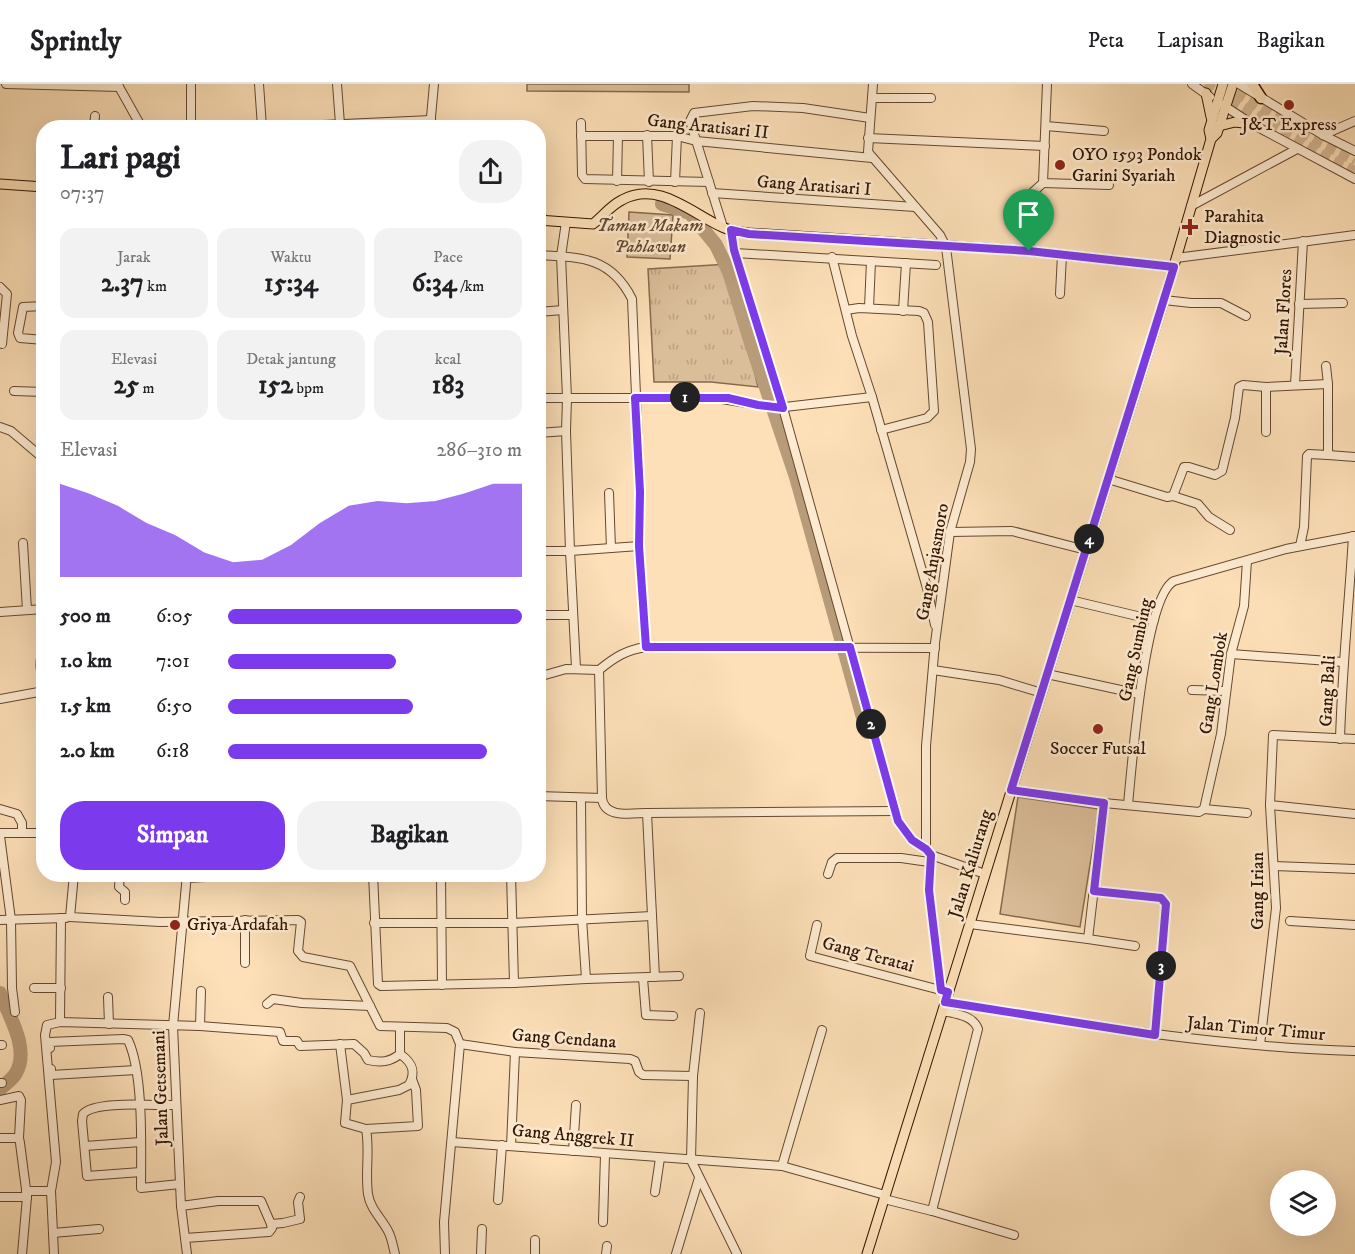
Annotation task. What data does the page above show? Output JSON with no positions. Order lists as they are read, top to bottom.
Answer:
{
  "streets": {
    "main road": ["Jalan Kaliurang"],
    "street": [
      "Gang Aratisari II",
      "Gang Aratisari I",
      "Jalan Flores",
      "Gang Anjasmoro",
      "Gang Sumbing",
      "Gang Lombok",
      "Gang Bali",
      "Gang Irian",
      "Gang Teratai",
      "Jalan Timor Timur",
      "Gang Cendana",
      "Jalan Getsemani",
      "Gang Anggrek II"
    ]
  },
  "crossings": [
    ["Gang Anjasmoro", "Jalan Kaliurang"],
    ["Gang Anjasmoro", "Gang Teratai"],
    ["Gang Anjasmoro", "Jalan Timor Timur"],
    ["Gang Sumbing", "Gang Lombok"],
    ["Gang Bali", "Gang Irian"],
    ["Jalan Kaliurang", "Gang Teratai"],
    ["Jalan Kaliurang", "Jalan Timor Timur"],
    ["Jalan Kaliurang", "Gang Anggrek II"],
    ["Gang Irian", "Jalan Timor Timur"],
    ["Gang Teratai", "Jalan Timor Timur"]
  ],
  "parks": ["Taman Makam Pahlawan"],
  "places": {
    "other": [
      "J&T Express",
      "OYO 1593 Pondok Garini Syariah",
      "Soccer Futsal",
      "Griya Ardafah"
    ],
    "health": ["Parahita Diagnostic"]
  },
  "page": {
    "header": "Sprintly",
    "nav": ["Peta", "Lapisan", "Bagikan"],
    "heading": ["Lari pagi", "07:37"],
    "stats": [
      ["Jarak", "2.37 km"],
      ["Waktu", "15:34"],
      ["Pace", "6:34 /km"],
      ["Elevasi", "25 m"],
      ["Detak jantung", "152 bpm"],
      ["kcal", "183"]
    ],
    "pins": [
      "1",
      "4",
      "2",
      "3"
    ],
    "chart": ["Elevasi", "286–310 m"],
    "list": [
      {
        "name": "500 m",
        "note": "6:05"
      },
      {
        "name": "1.0 km",
        "note": "7:01"
      },
      {
        "name": "1.5 km",
        "note": "6:50"
      },
      {
        "name": "2.0 km",
        "note": "6:18"
      }
    ],
    "buttons": ["Simpan", "Bagikan"]
  }
}
